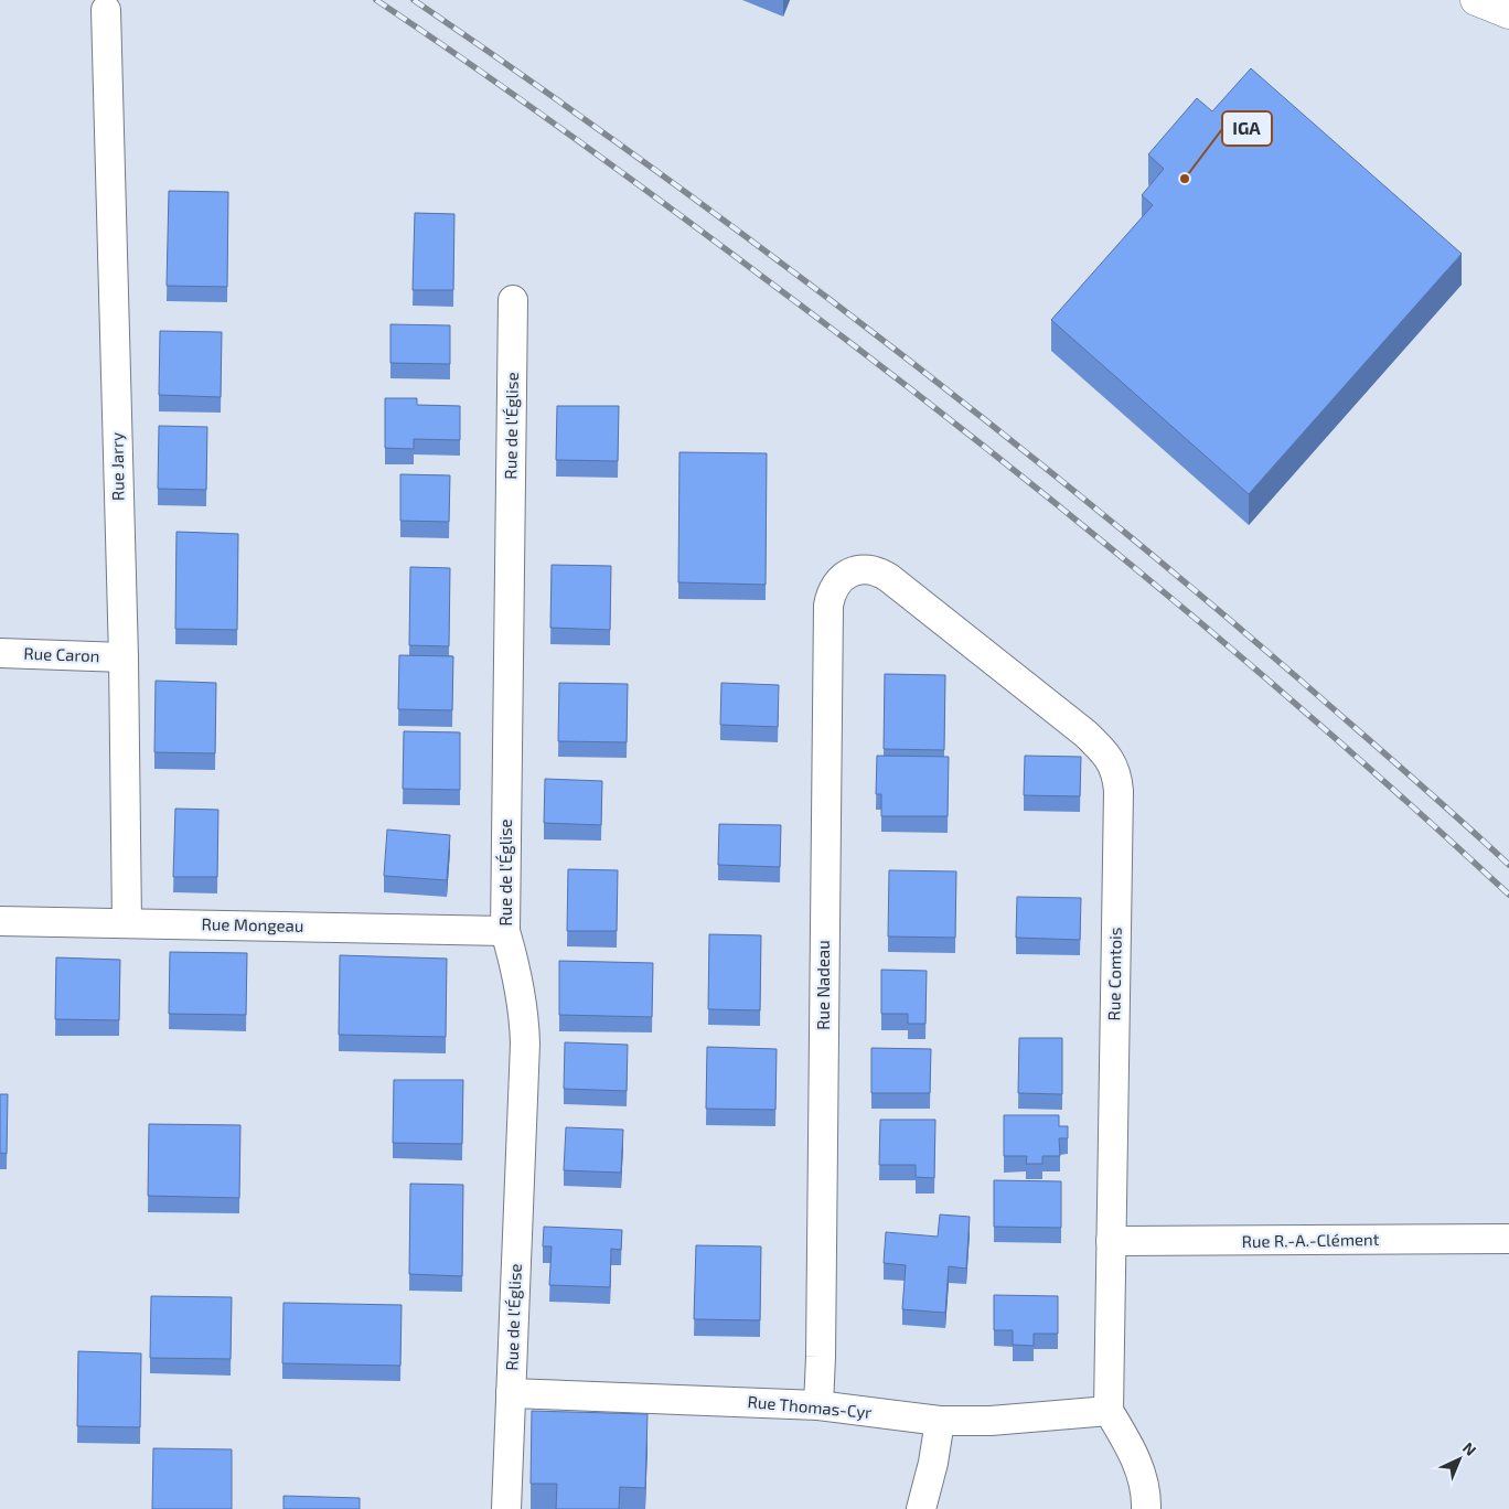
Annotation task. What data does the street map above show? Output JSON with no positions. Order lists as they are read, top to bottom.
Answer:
{
  "streets": {
    "street": [
      "Rue de l'Église",
      "Rue Jarry",
      "Rue Caron",
      "Rue Mongeau",
      "Rue Comtois",
      "Rue Nadeau",
      "Rue R.-A.-Clément",
      "Rue Thomas-Cyr"
    ]
  },
  "crossings": [
    ["Rue de l'Église", "Rue Mongeau"],
    ["Rue de l'Église", "Rue Thomas-Cyr"],
    ["Rue Jarry", "Rue Caron"],
    ["Rue Jarry", "Rue Mongeau"],
    ["Rue Comtois", "Rue Nadeau"],
    ["Rue Comtois", "Rue R.-A.-Clément"],
    ["Rue Comtois", "Rue Thomas-Cyr"],
    ["Rue Nadeau", "Rue Thomas-Cyr"]
  ],
  "places": ["IGA"],
  "north": "top right"
}
